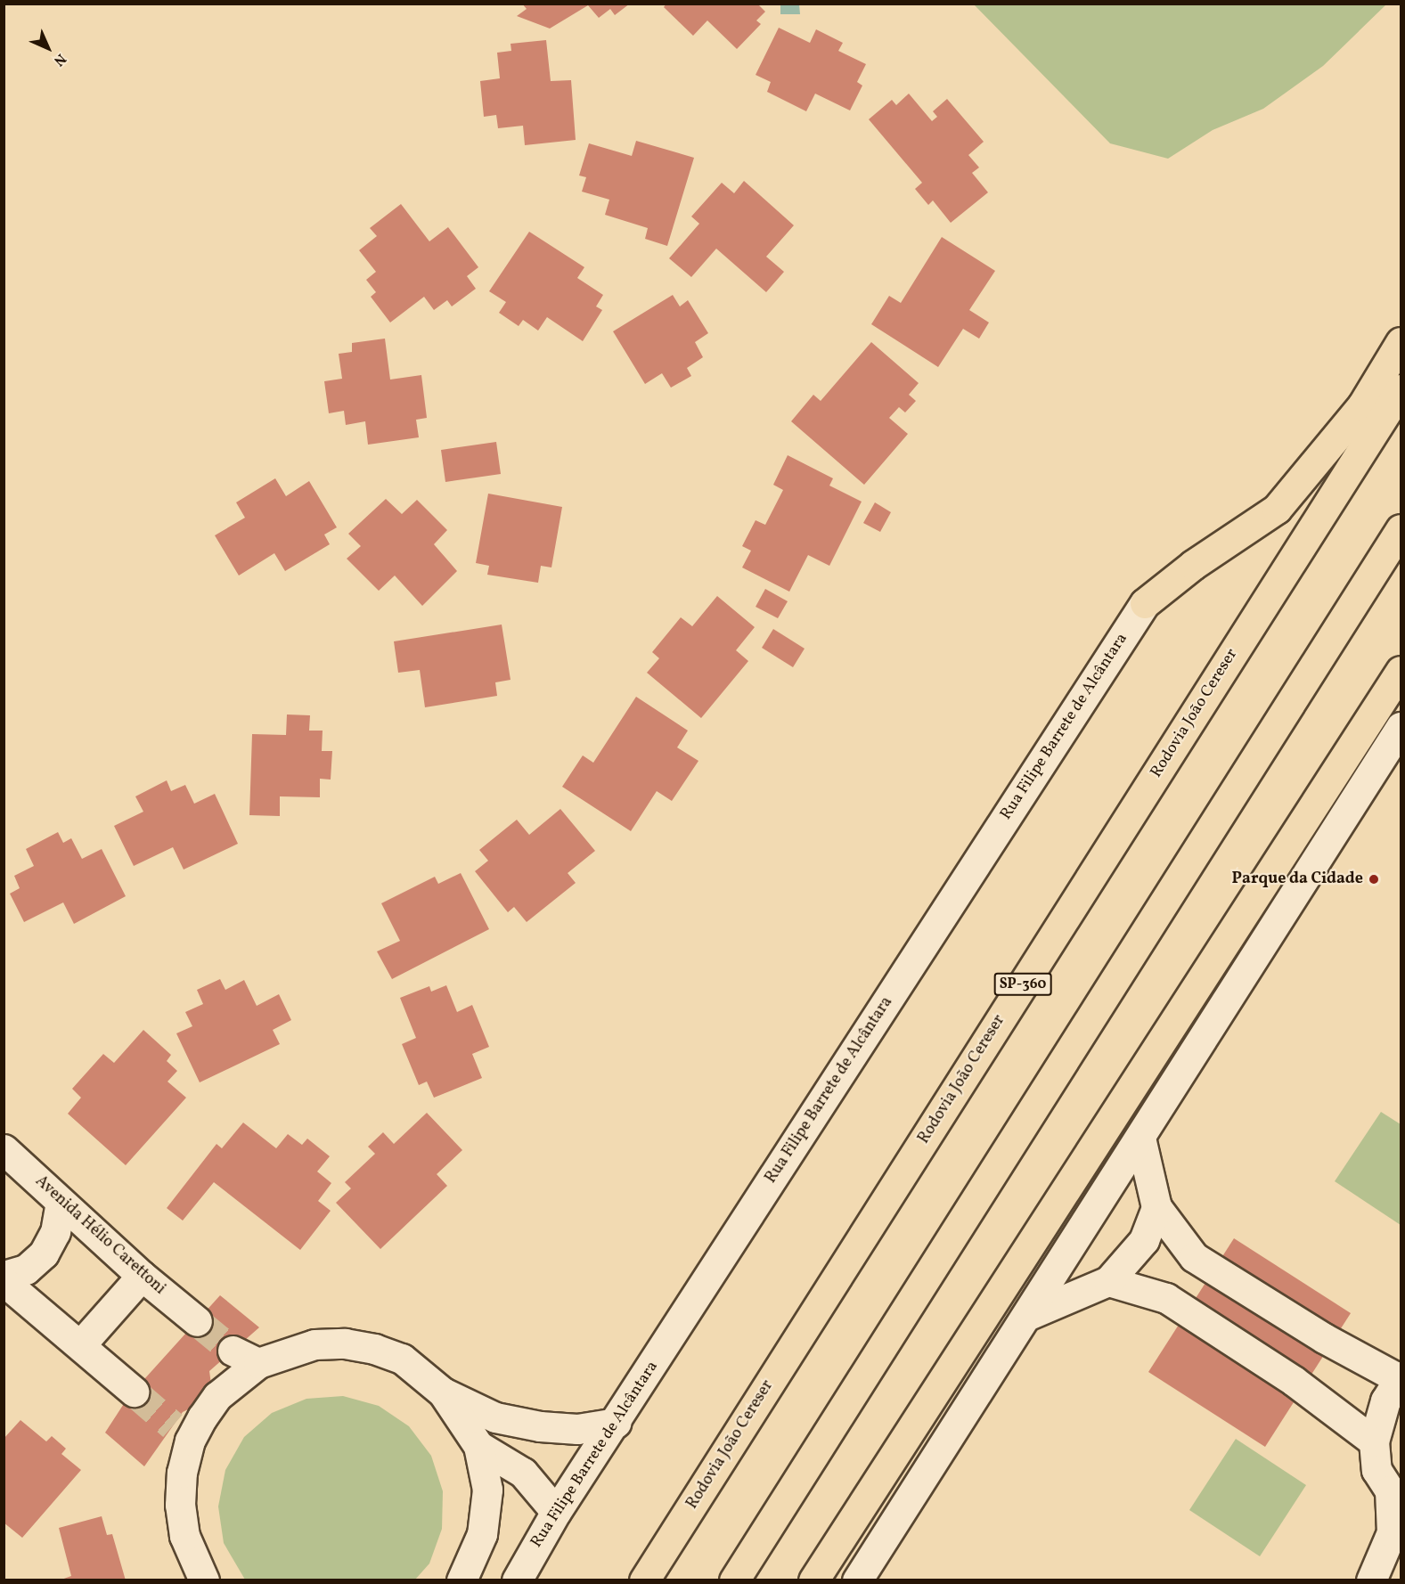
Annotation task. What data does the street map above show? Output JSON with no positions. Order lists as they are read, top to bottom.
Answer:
{
  "streets": {
    "highway": ["Rodovia João Cereser", "SP-360"],
    "street": ["Rua Filipe Barrete de Alcântara", "Avenida Hélio Carettoni"]
  },
  "places": ["Parque da Cidade"],
  "north": "bottom right"
}
